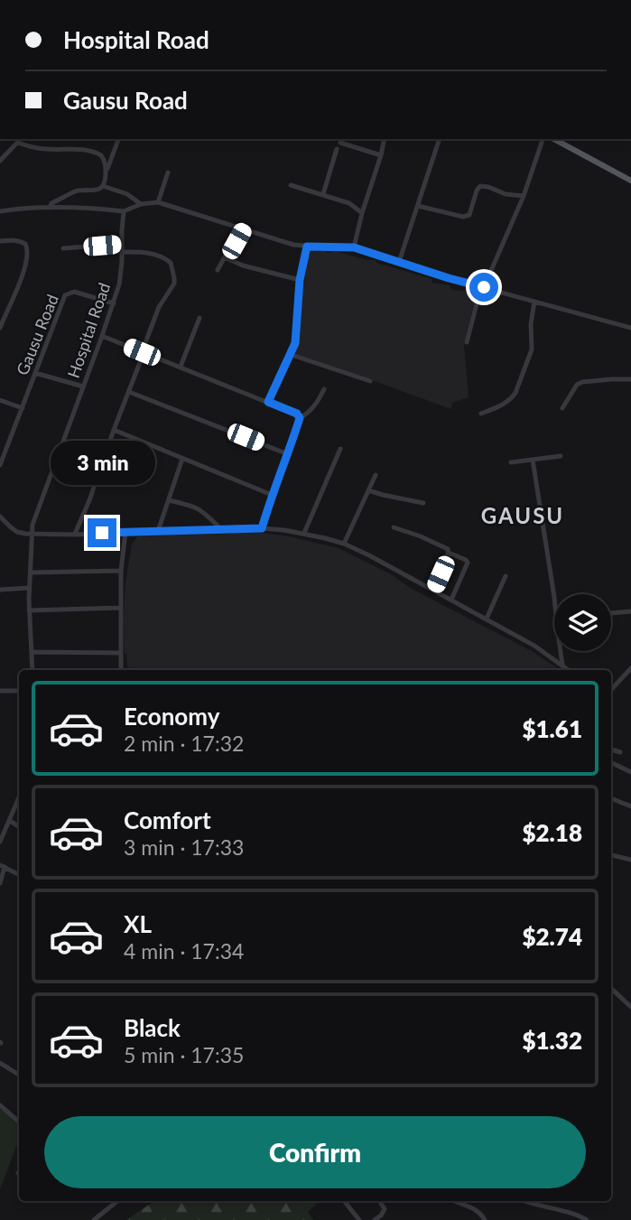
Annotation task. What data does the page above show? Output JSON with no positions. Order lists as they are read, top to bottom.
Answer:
{
  "streets": {
    "street": ["Hospital Road", "Gausu Road"]
  },
  "crossings": [
    ["Hospital Road", "Gausu Road"]
  ],
  "districts": ["GAUSU"],
  "page": {
    "banner": ["Hospital Road", "Gausu Road"],
    "bubble": "3 min",
    "list": [
      {
        "name": "Economy",
        "note": "2 min · 17:32",
        "value": "$1.61"
      },
      {
        "name": "Comfort",
        "note": "3 min · 17:33",
        "value": "$2.18"
      },
      {
        "name": "XL",
        "note": "4 min · 17:34",
        "value": "$2.74"
      },
      {
        "name": "Black",
        "note": "5 min · 17:35",
        "value": "$1.32"
      }
    ],
    "buttons": "Confirm"
  }
}
